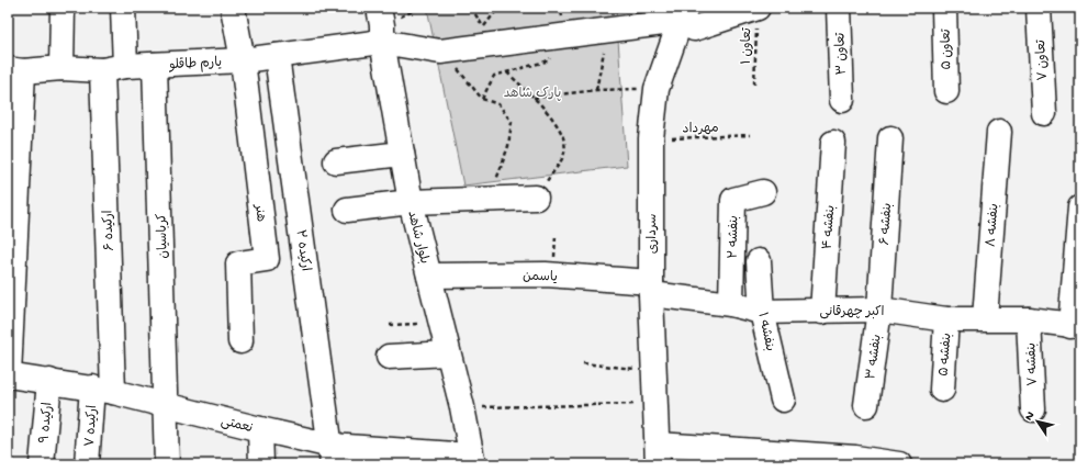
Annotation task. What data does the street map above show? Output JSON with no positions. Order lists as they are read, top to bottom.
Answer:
{
  "streets": {
    "street": [
      "تعاون ۵",
      "تعاون ۳",
      "تعاون ۷",
      "یارم طاقلو",
      "هنر",
      "بنفشه ۶",
      "بنفشه ۸",
      "بنفشه ۴",
      "ارکیده ۶",
      "سرداری",
      "کرباسیان",
      "بلوار شاهد",
      "بنفشه ۲",
      "ارکیده ۲",
      "یاسمن",
      "اکبر چهرقانی",
      "بنفشه ۱",
      "بنفشه ۵",
      "بنفشه ۳",
      "بنفشه ۷",
      "ارکیده ۹",
      "نعمتی",
      "ارکیده ۷"
    ],
    "path": ["تعاون ۱", "مهرداد"]
  },
  "crossings": [
    ["یارم طاقلو", "هنر"],
    ["یارم طاقلو", "ارکیده ۶"],
    ["یارم طاقلو", "سرداری"],
    ["یارم طاقلو", "کرباسیان"],
    ["یارم طاقلو", "بلوار شاهد"],
    ["یارم طاقلو", "ارکیده ۲"],
    ["مهرداد", "سرداری"],
    ["بنفشه ۶", "اکبر چهرقانی"],
    ["بنفشه ۶", "بنفشه ۳"],
    ["بنفشه ۸", "اکبر چهرقانی"],
    ["بنفشه ۴", "اکبر چهرقانی"],
    ["ارکیده ۶", "نعمتی"],
    ["ارکیده ۶", "ارکیده ۷"],
    ["سرداری", "یاسمن"],
    ["سرداری", "اکبر چهرقانی"],
    ["کرباسیان", "نعمتی"],
    ["بلوار شاهد", "یاسمن"],
    ["بلوار شاهد", "نعمتی"],
    ["بنفشه ۲", "اکبر چهرقانی"],
    ["ارکیده ۲", "نعمتی"],
    ["یاسمن", "اکبر چهرقانی"],
    ["اکبر چهرقانی", "بنفشه ۱"],
    ["اکبر چهرقانی", "بنفشه ۵"],
    ["اکبر چهرقانی", "بنفشه ۳"],
    ["اکبر چهرقانی", "بنفشه ۷"],
    ["ارکیده ۹", "نعمتی"],
    ["نعمتی", "ارکیده ۷"]
  ],
  "parks": ["پارک شاهد"],
  "north": "top left"
}
